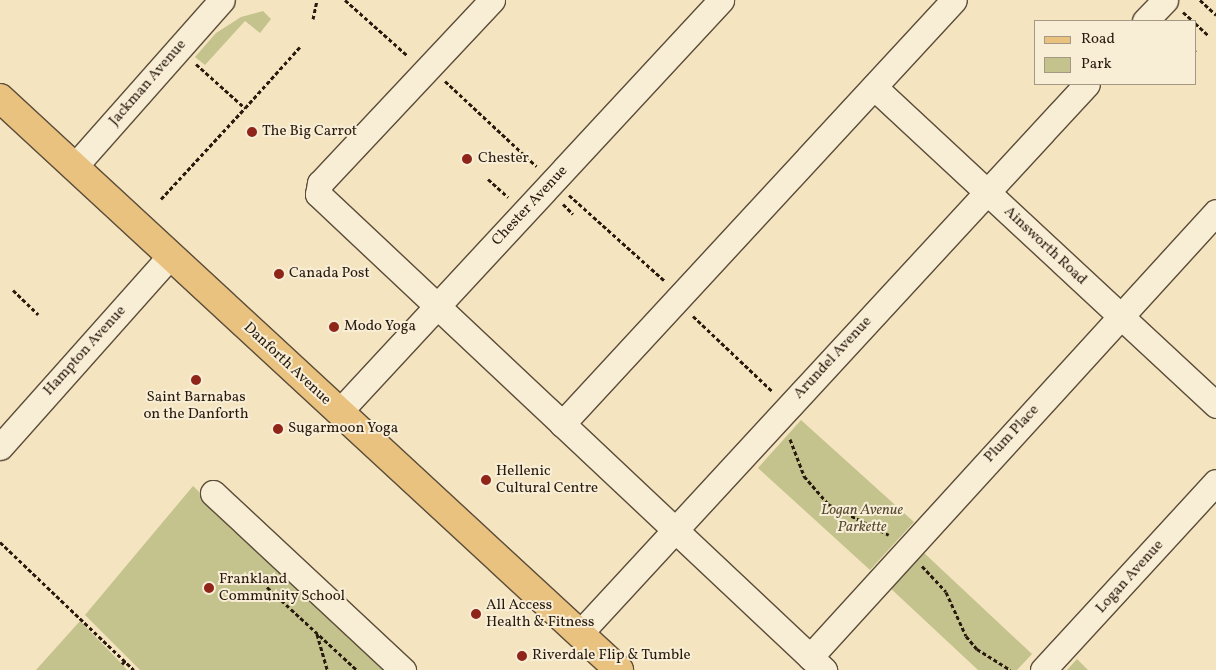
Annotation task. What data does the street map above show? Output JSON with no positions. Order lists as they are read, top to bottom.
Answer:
{
  "streets": {
    "main road": ["Danforth Avenue"],
    "street": [
      "Jackman Avenue",
      "Chester Avenue",
      "Ainsworth Road",
      "Hampton Avenue",
      "Arundel Avenue",
      "Plum Place",
      "Logan Avenue"
    ]
  },
  "crossings": [
    ["Jackman Avenue", "Danforth Avenue"],
    ["Chester Avenue", "Danforth Avenue"],
    ["Ainsworth Road", "Arundel Avenue"],
    ["Ainsworth Road", "Plum Place"],
    ["Hampton Avenue", "Danforth Avenue"],
    ["Arundel Avenue", "Danforth Avenue"]
  ],
  "parks": ["Logan Avenue Parkette"],
  "places": [
    "The Big Carrot",
    "Chester",
    "Canada Post",
    "Modo Yoga",
    "Saint Barnabas on the Danforth",
    "Sugarmoon Yoga",
    "Hellenic Cultural Centre",
    "Frankland Community School",
    "All Access Health & Fitness",
    "Riverdale Flip & Tumble"
  ],
  "legend": ["Road", "Park"]
}
